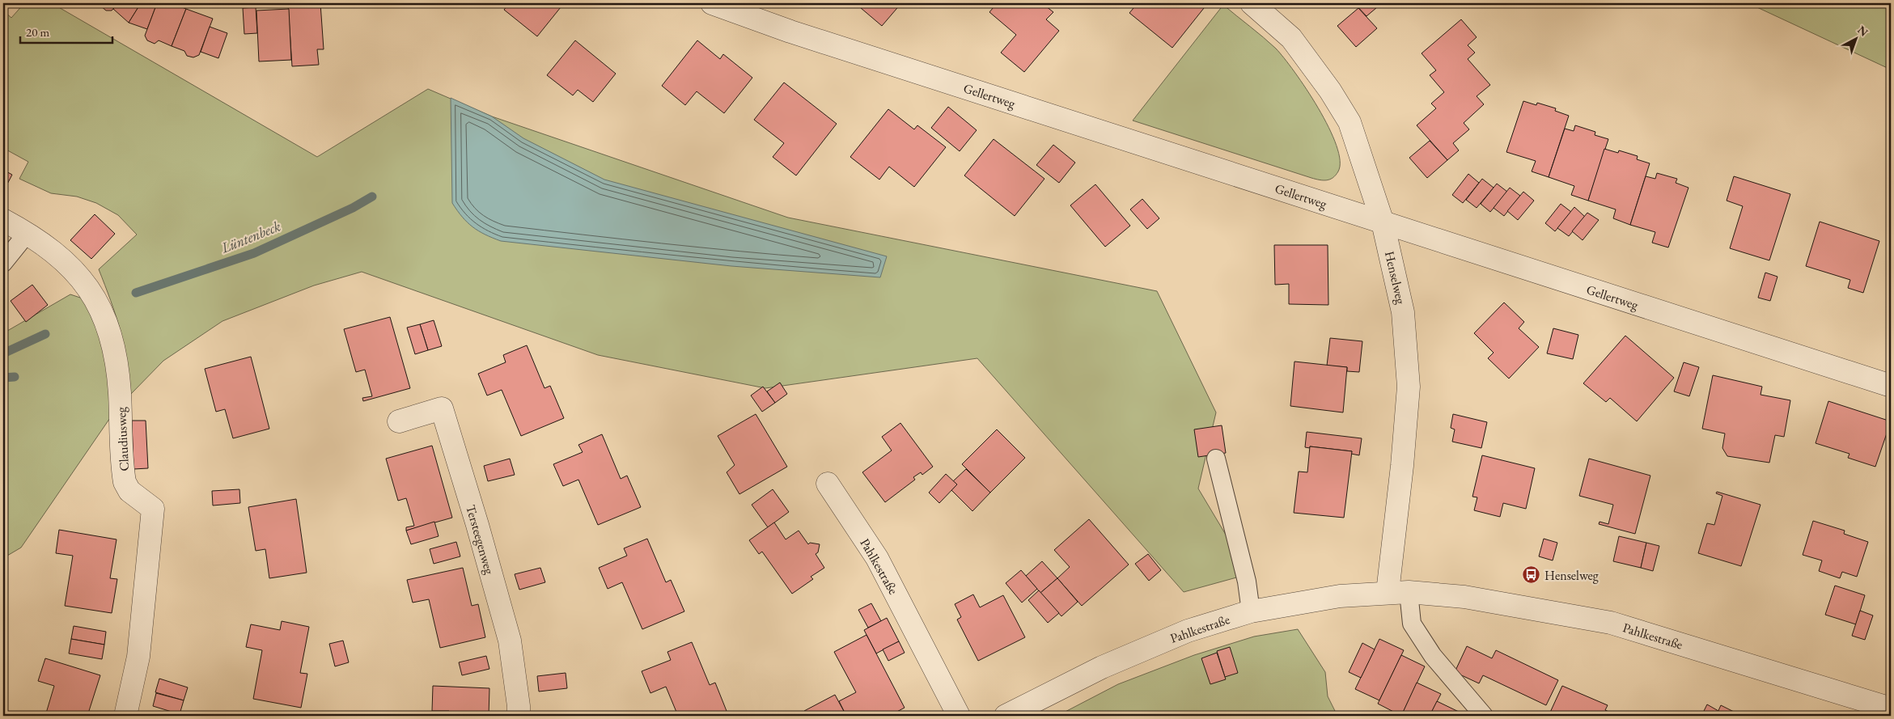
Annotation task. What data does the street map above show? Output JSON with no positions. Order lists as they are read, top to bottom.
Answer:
{
  "streets": {
    "street": [
      "Gellertweg",
      "Henselweg",
      "Claudiusweg",
      "Tersteegenweg",
      "Pahlkestraße"
    ]
  },
  "crossings": [
    ["Gellertweg", "Henselweg"],
    ["Henselweg", "Pahlkestraße"]
  ],
  "water": ["Lüntenbeck"],
  "places": {
    "bus stop": ["Henselweg"]
  },
  "scale_bar": "20 m",
  "north": "top right"
}
